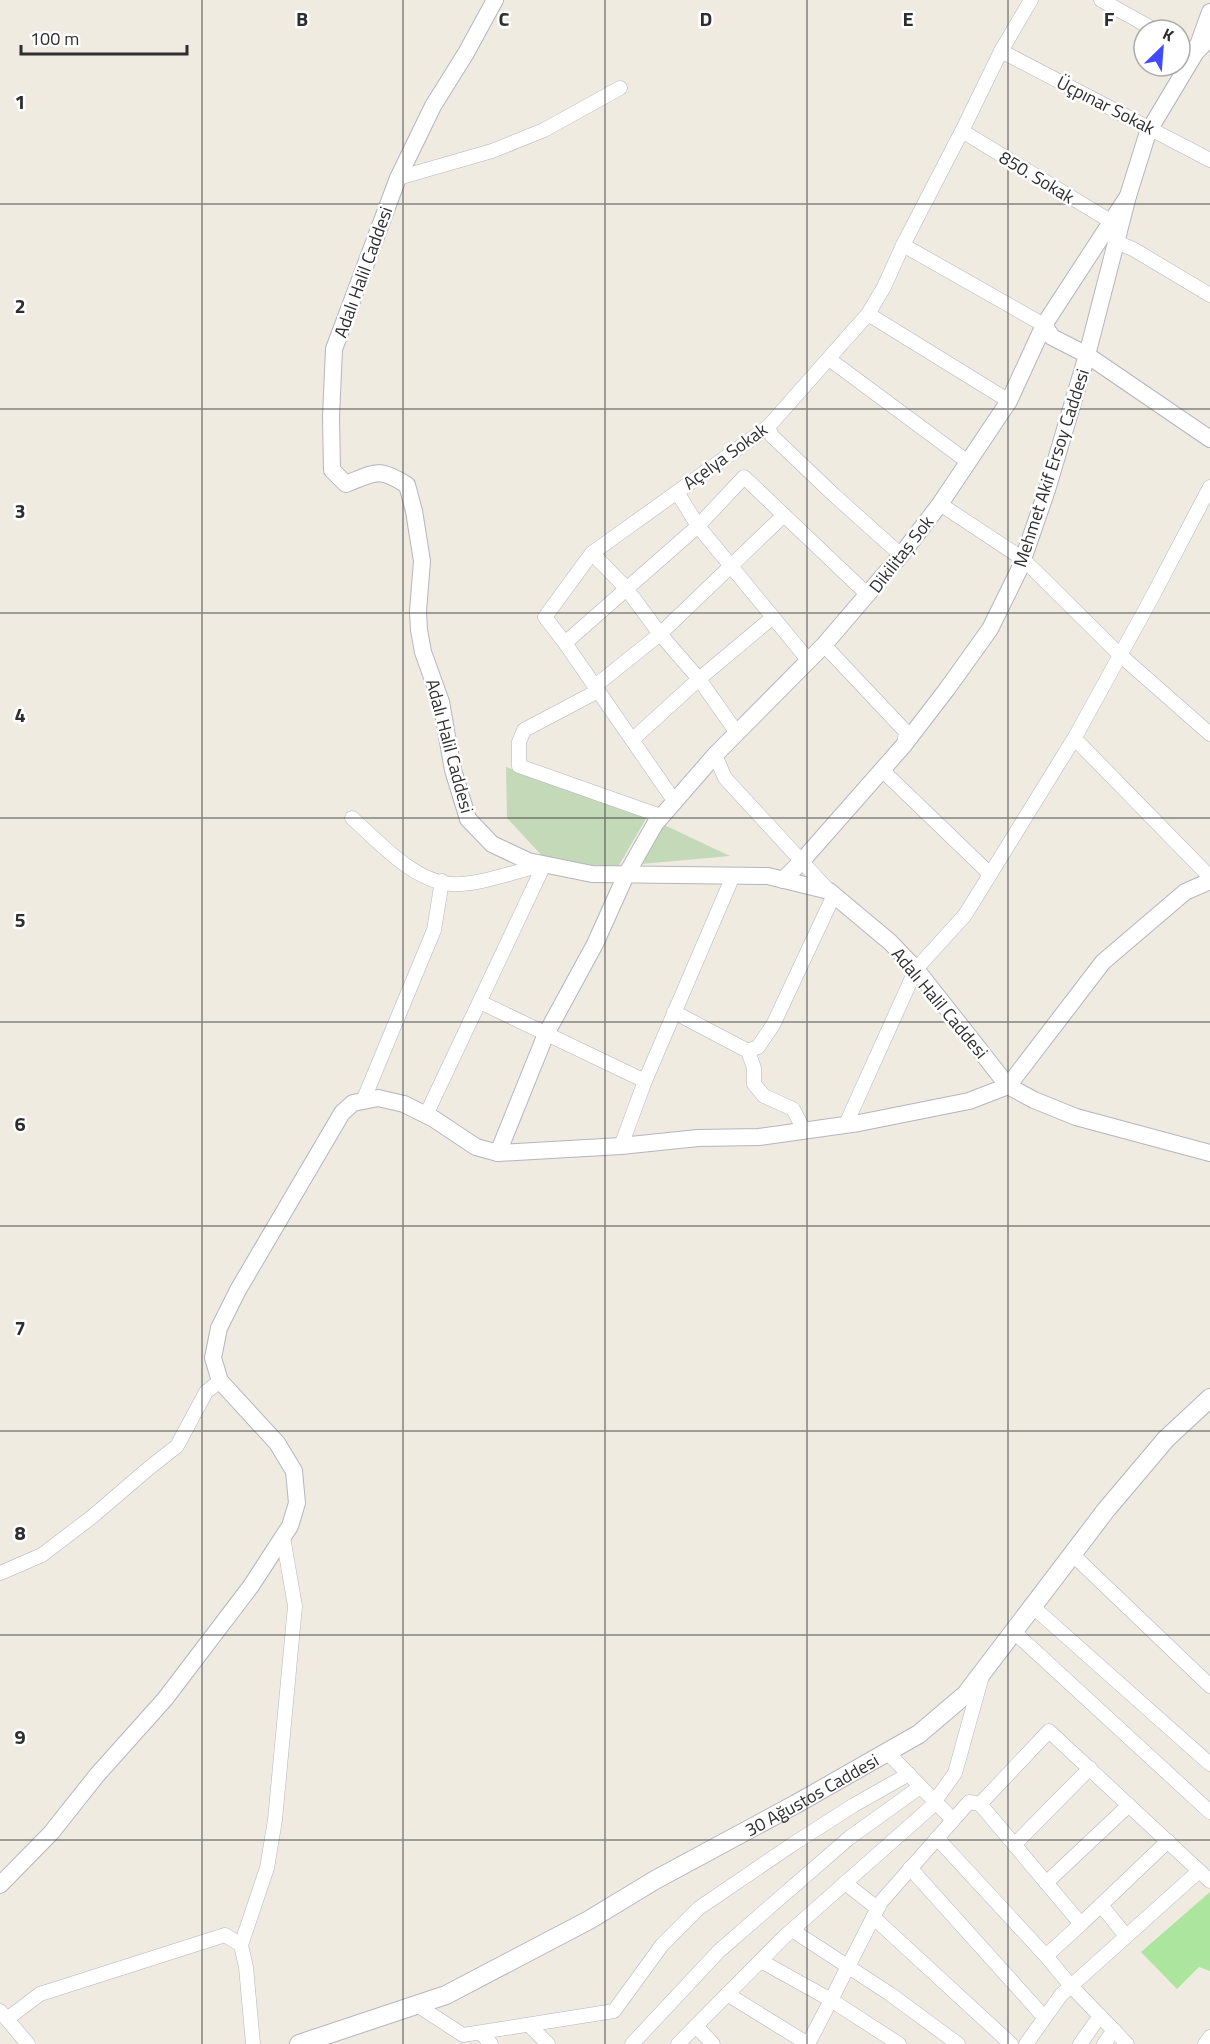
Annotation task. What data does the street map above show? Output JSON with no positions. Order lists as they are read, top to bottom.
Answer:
{
  "streets": {
    "main road": ["30 Ağustos Caddesi"],
    "street": [
      "Üçpınar Sokak",
      "850. Sokak",
      "Adalı Halil Caddesi",
      "Açelya Sokak",
      "Mehmet Akif Ersoy Caddesi",
      "Dikilitaş Sok"
    ]
  },
  "crossings": [
    ["Üçpınar Sokak", "Açelya Sokak"],
    ["Üçpınar Sokak", "Mehmet Akif Ersoy Caddesi"],
    ["850. Sokak", "Açelya Sokak"],
    ["850. Sokak", "Dikilitaş Sok"],
    ["Adalı Halil Caddesi", "Mehmet Akif Ersoy Caddesi"],
    ["Adalı Halil Caddesi", "Dikilitaş Sok"],
    ["Mehmet Akif Ersoy Caddesi", "Dikilitaş Sok"]
  ],
  "scale_bar": "100 m",
  "north": "top right",
  "grid": {
    "columns": [
      "B",
      "C",
      "D",
      "E",
      "F"
    ],
    "rows": [
      "1",
      "2",
      "3",
      "4",
      "5",
      "6",
      "7",
      "8",
      "9"
    ]
  }
}
